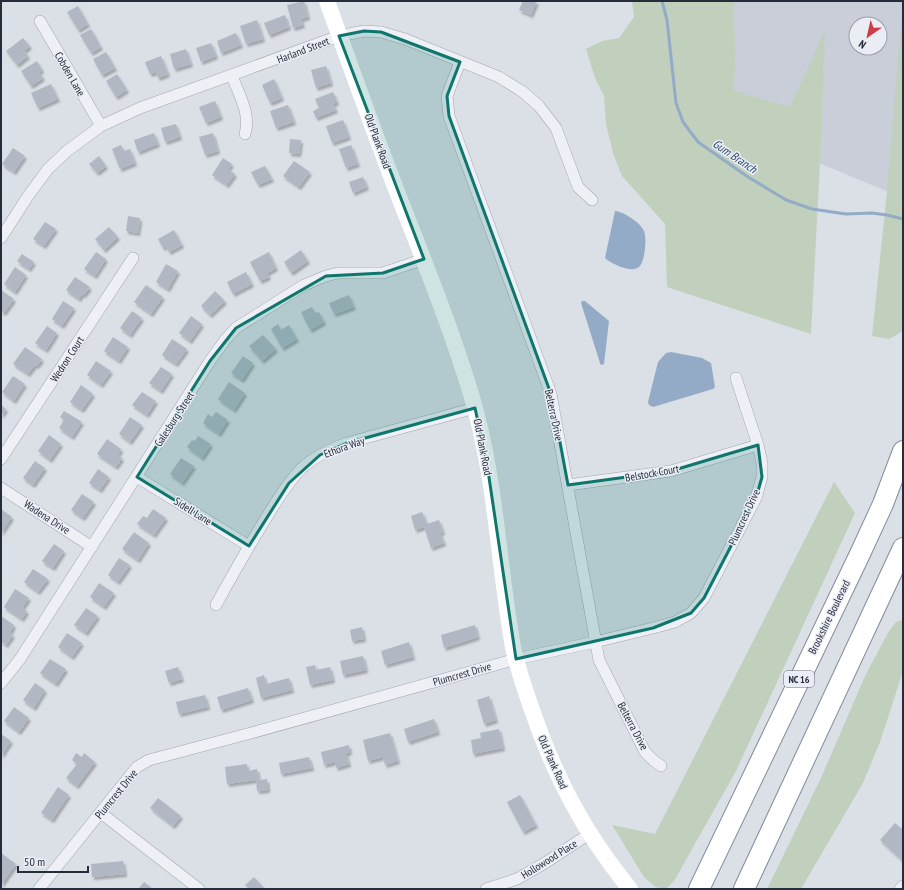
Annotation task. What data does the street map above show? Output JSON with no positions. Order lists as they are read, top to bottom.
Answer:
{
  "streets": {
    "highway": ["Brookshire Boulevard", "NC 16"],
    "street": [
      "Harland Street",
      "Cobden Lane",
      "Old Plank Road",
      "Wedron Court",
      "Belterra Drive",
      "Galesburg Street",
      "Ethora Way",
      "Belstock Court",
      "Sidell Lane",
      "Wadena Drive",
      "Plumcrest Drive",
      "Hollowood Place"
    ]
  },
  "crossings": [
    ["Harland Street", "Cobden Lane"],
    ["Harland Street", "Old Plank Road"],
    ["Harland Street", "Belterra Drive"],
    ["Old Plank Road", "Galesburg Street"],
    ["Old Plank Road", "Ethora Way"],
    ["Old Plank Road", "Plumcrest Drive"],
    ["Old Plank Road", "Hollowood Place"],
    ["Belterra Drive", "Belstock Court"],
    ["Belterra Drive", "Plumcrest Drive"],
    ["Galesburg Street", "Sidell Lane"],
    ["Galesburg Street", "Wadena Drive"],
    ["Ethora Way", "Sidell Lane"],
    ["Belstock Court", "Plumcrest Drive"]
  ],
  "water": ["Gum Branch"],
  "scale_bar": "50 m",
  "north": "bottom left"
}
